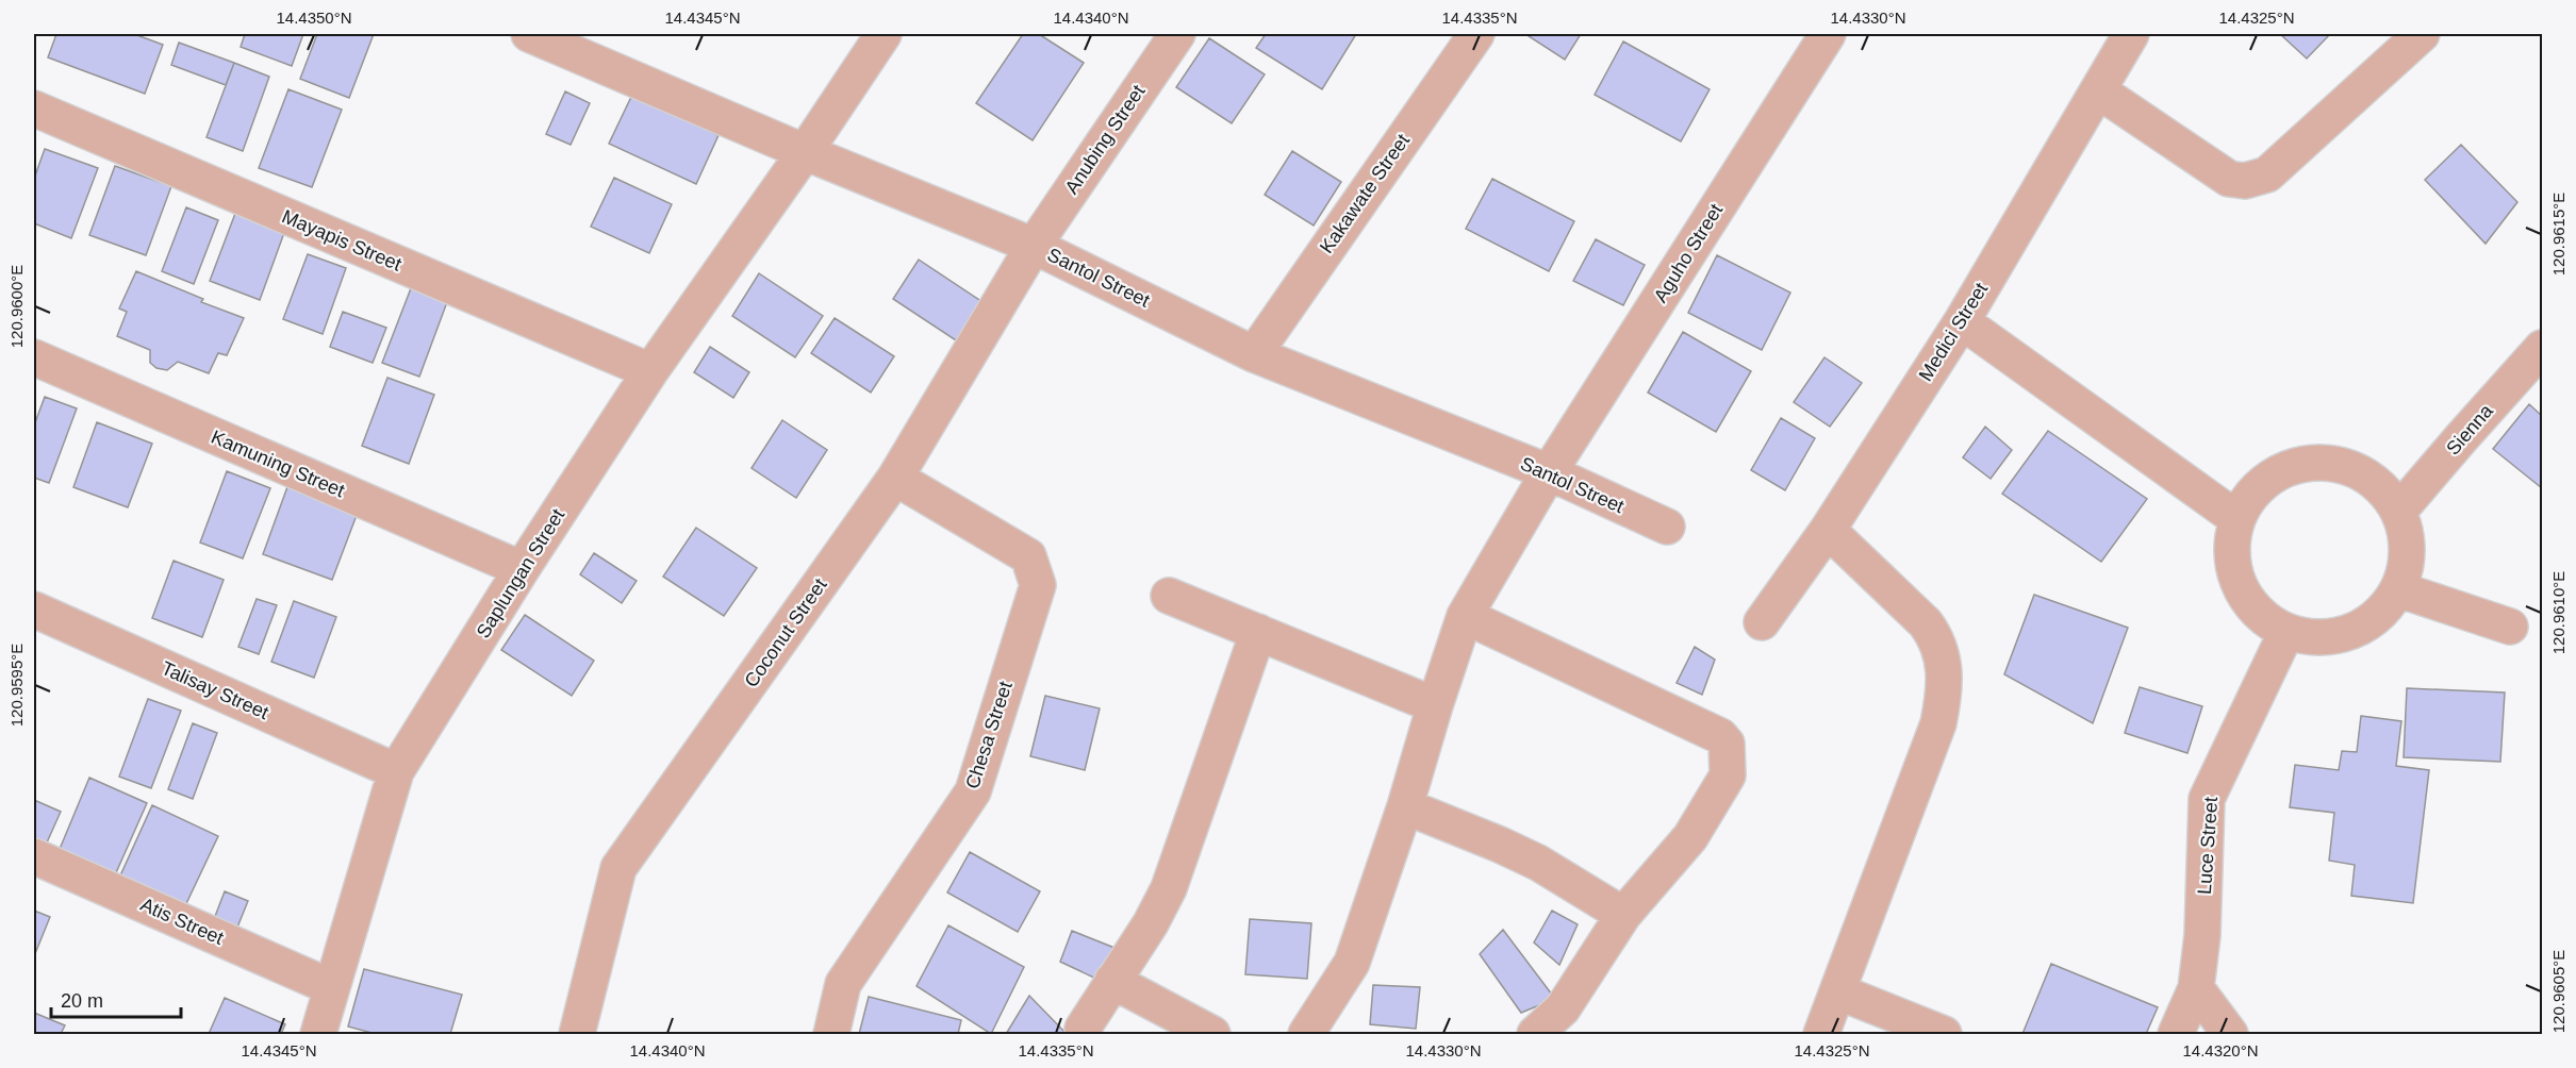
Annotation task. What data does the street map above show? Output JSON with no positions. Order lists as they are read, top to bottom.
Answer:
{
  "streets": {
    "street": [
      "Anubing Street",
      "Kakawate Street",
      "Mayapis Street",
      "Aguho Street",
      "Santol Street",
      "Medici Street",
      "Sienna",
      "Kamuning Street",
      "Saplungan Street",
      "Coconut Street",
      "Talisay Street",
      "Chesa Street",
      "Luce Street",
      "Atis Street"
    ]
  },
  "crossings": [
    ["Anubing Street", "Santol Street"],
    ["Anubing Street", "Coconut Street"],
    ["Kakawate Street", "Santol Street"],
    ["Mayapis Street", "Saplungan Street"],
    ["Aguho Street", "Santol Street"],
    ["Santol Street", "Saplungan Street"],
    ["Santol Street", "Coconut Street"],
    ["Sienna", "Luce Street"],
    ["Kamuning Street", "Saplungan Street"],
    ["Saplungan Street", "Talisay Street"],
    ["Saplungan Street", "Atis Street"],
    ["Coconut Street", "Chesa Street"]
  ],
  "scale_bar": "20 m",
  "coordinates": [
    "14.4350°N",
    "14.4345°N",
    "14.4340°N",
    "14.4335°N",
    "14.4330°N",
    "14.4325°N",
    "120.9615°E",
    "120.9600°E",
    "120.9610°E",
    "120.9595°E",
    "120.9605°E",
    "14.4320°N"
  ]
}
